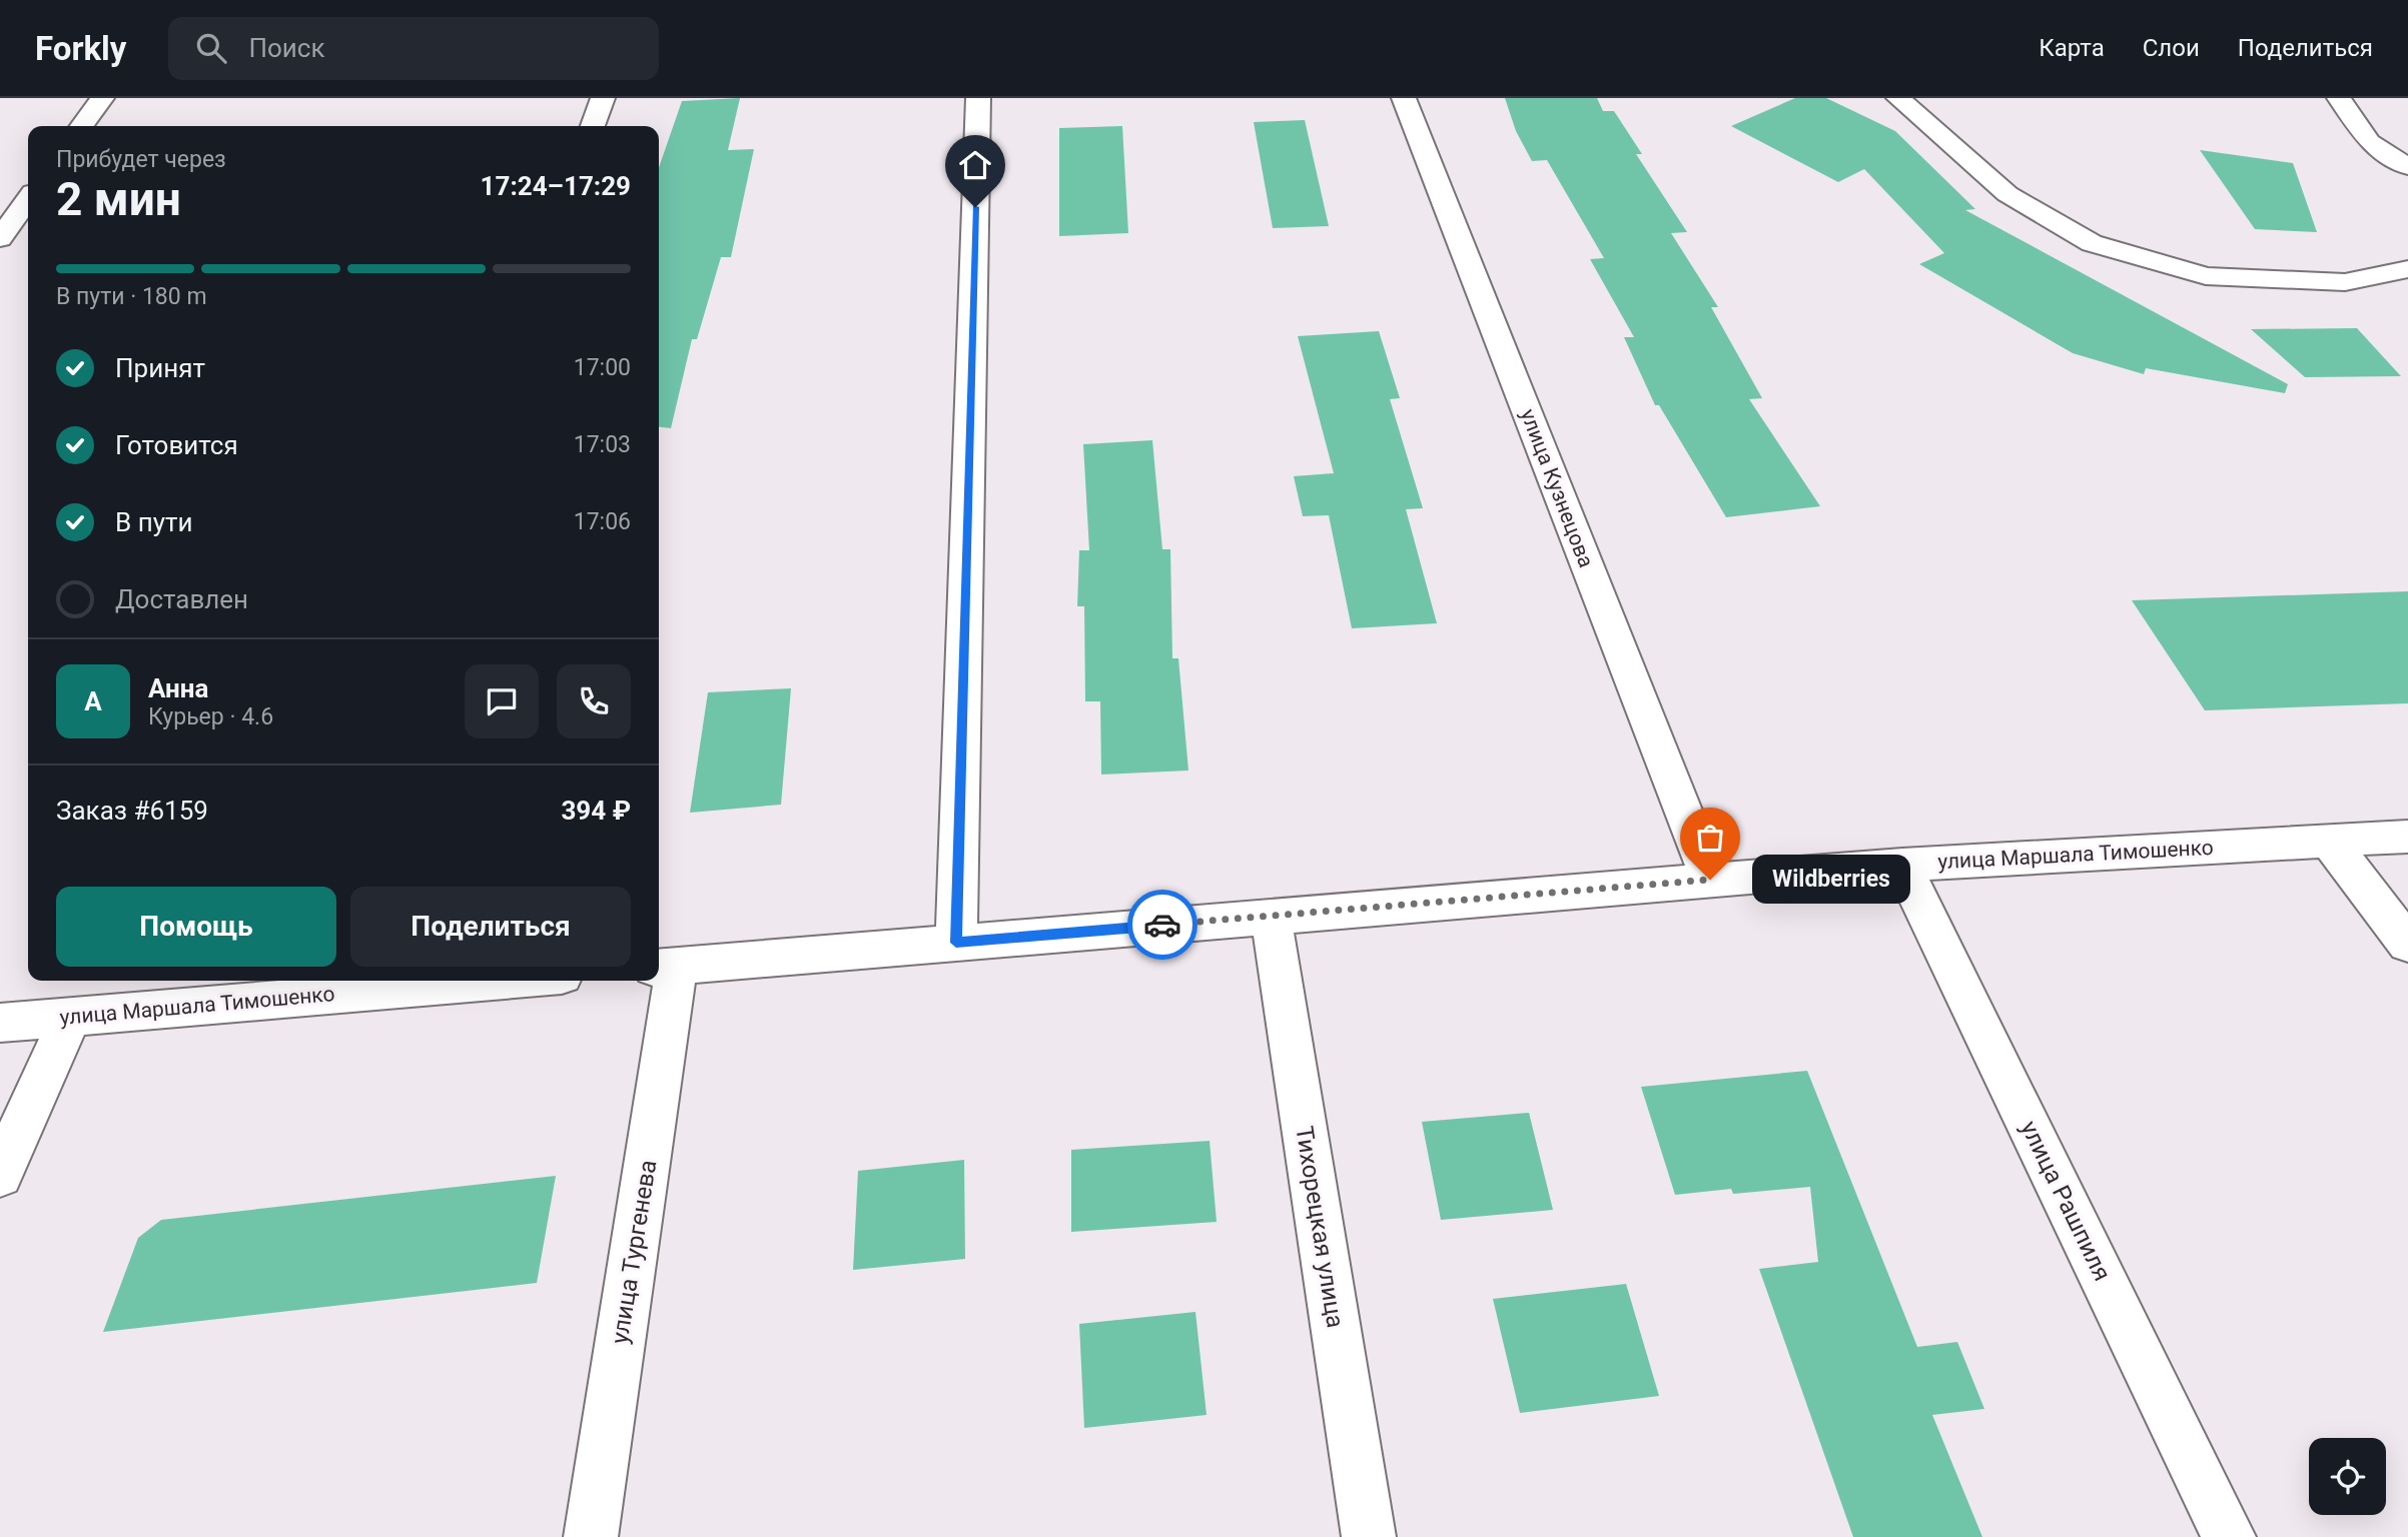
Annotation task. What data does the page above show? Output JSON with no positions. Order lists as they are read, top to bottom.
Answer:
{
  "streets": {
    "street": [
      "улица Кузнецова",
      "улица Маршала Тимошенко",
      "улица Рашпиля",
      "Тихорецкая улица",
      "улица Тургенева"
    ]
  },
  "crossings": [
    ["улица Кузнецова", "улица Маршала Тимошенко"],
    ["улица Маршала Тимошенко", "улица Рашпиля"],
    ["улица Маршала Тимошенко", "Тихорецкая улица"],
    ["улица Маршала Тимошенко", "улица Тургенева"]
  ],
  "places": ["Wildberries"],
  "page": {
    "header": "Forkly",
    "search": "Поиск",
    "nav": ["Карта", "Слои", "Поделиться"],
    "heading": ["2 мин", "Прибудет через", "17:24–17:29"],
    "panel": [
      "Анна",
      "Курьер · 4.6",
      "Заказ #6159",
      "394 ₽"
    ],
    "bar": "В пути · 180 m",
    "list": [
      ["Принят", "17:00"],
      ["Готовится", "17:03"],
      ["В пути", "17:06"],
      "Доставлен"
    ],
    "round": "А",
    "bubble": "Wildberries",
    "buttons": ["Помощь", "Поделиться"]
  }
}
